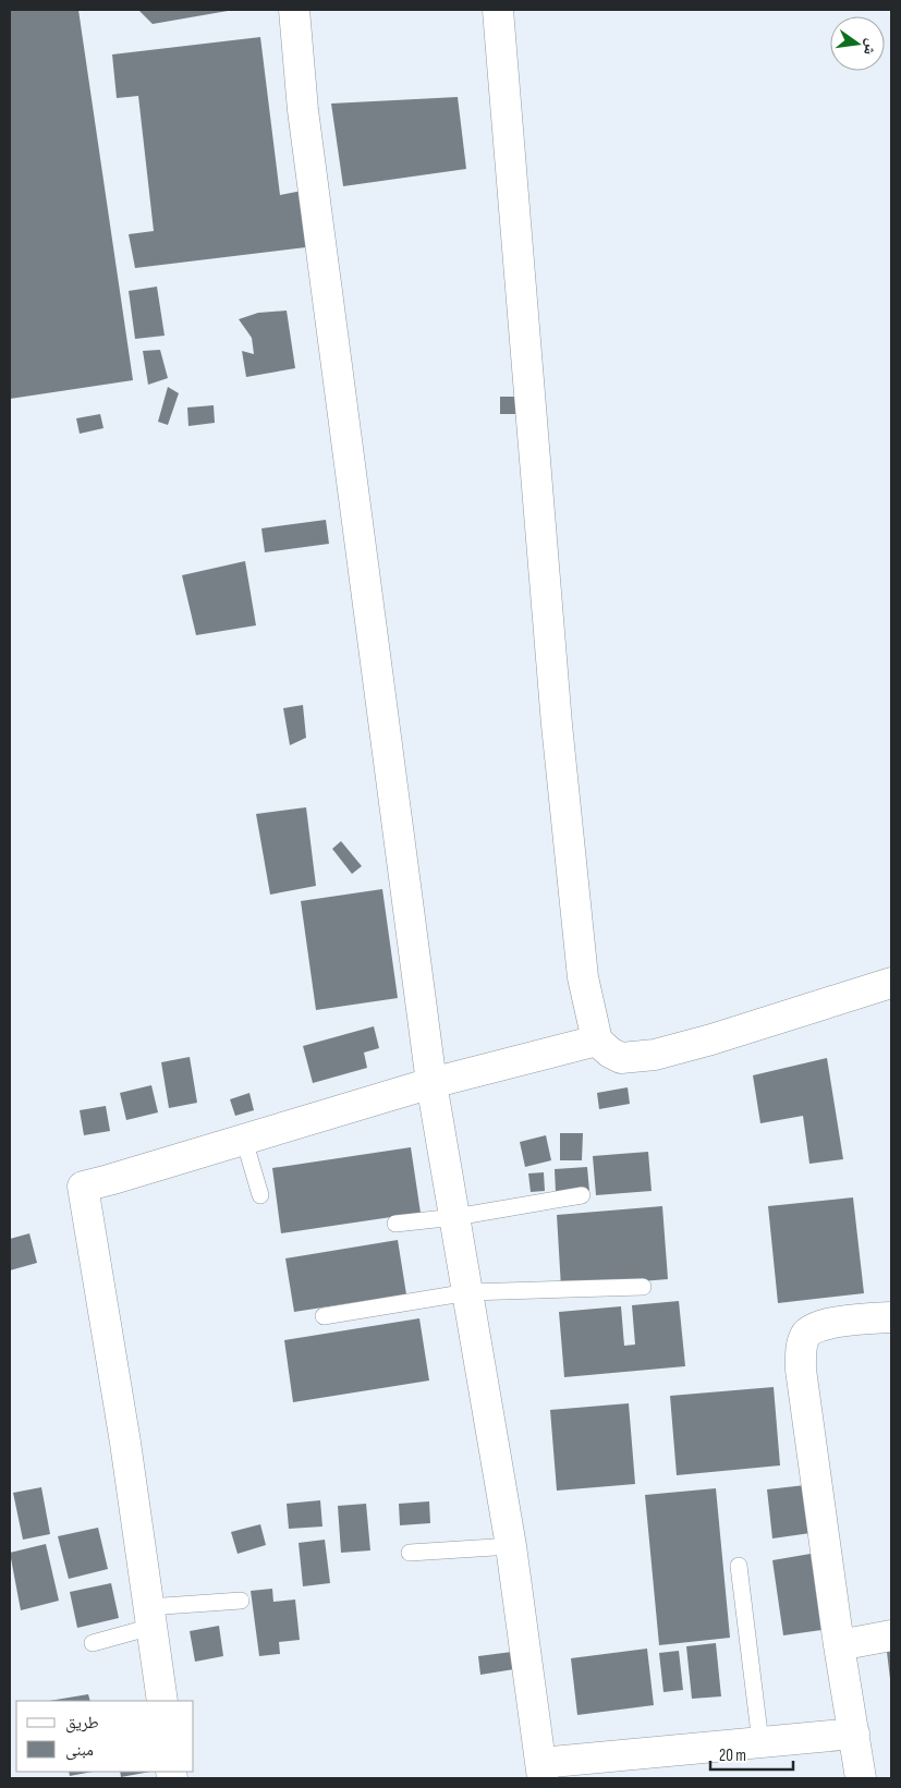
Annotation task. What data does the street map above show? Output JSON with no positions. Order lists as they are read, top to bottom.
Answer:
{
  "legend": ["طريق", "مبنى"],
  "scale_bar": "20 m",
  "north": "right"
}
